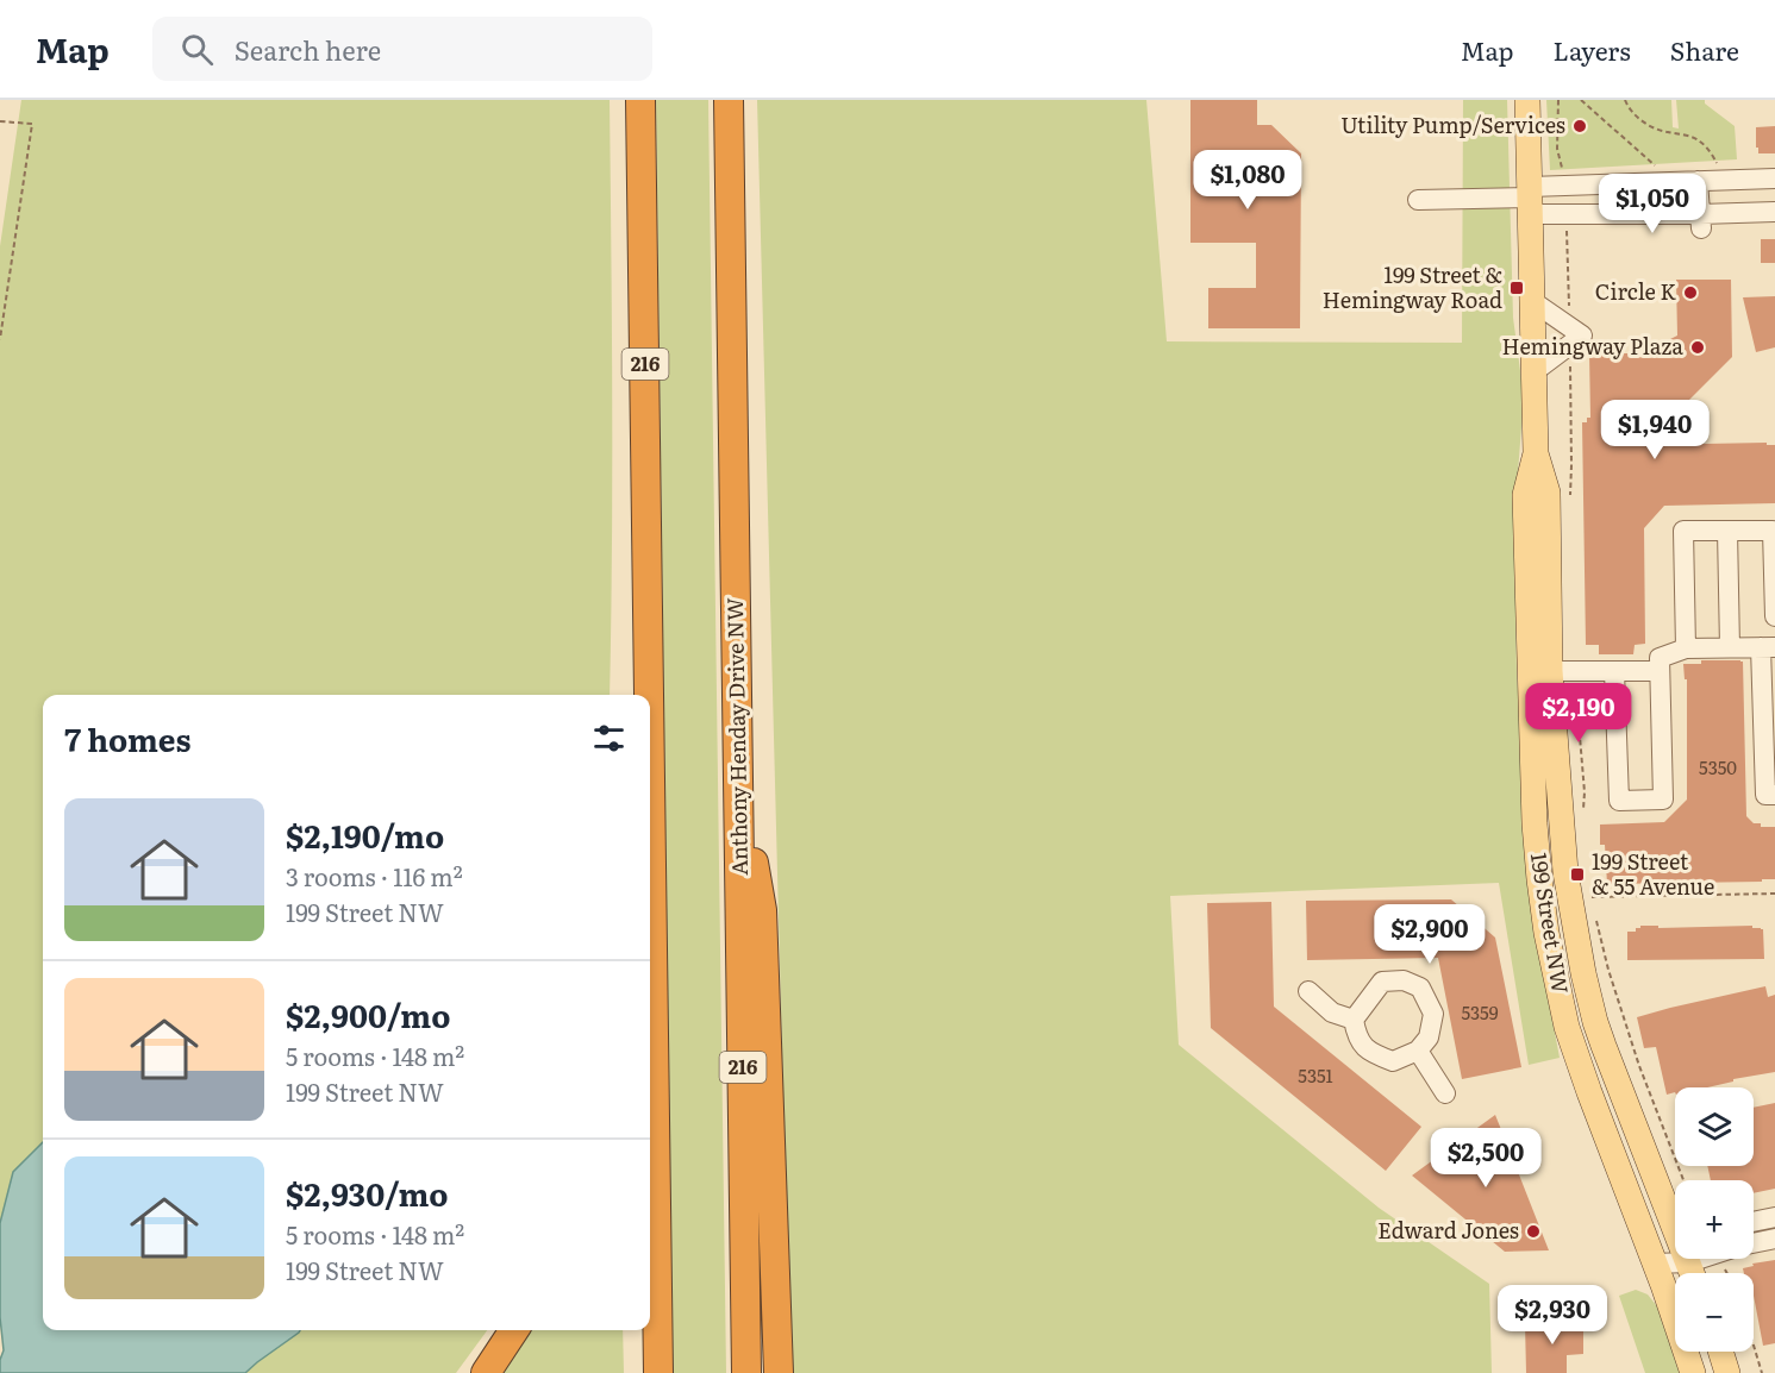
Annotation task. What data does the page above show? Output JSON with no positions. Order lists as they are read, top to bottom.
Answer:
{
  "streets": {
    "highway": ["216", "Anthony Henday Drive NW"],
    "main road": ["199 Street NW"]
  },
  "places": {
    "other": [
      "Utility Pump/Services",
      "Circle K",
      "Hemingway Plaza",
      "Edward Jones"
    ],
    "transit": ["199 Street & Hemingway Road", "199 Street & 55 Avenue"]
  },
  "house_numbers": ["5350", "5359", "5351"],
  "page": {
    "header": "Map",
    "search": "Search here",
    "nav": ["Map", "Layers", "Share"],
    "price": [
      "$1,080",
      "$1,050",
      "$1,940",
      "$2,190",
      "$2,900",
      "$2,500",
      "$2,930"
    ],
    "heading": "7 homes",
    "list": [
      {
        "name": "$2,190/mo",
        "note": "3 rooms · 116 m² · 199 Street NW"
      },
      {
        "name": "$2,900/mo",
        "note": "5 rooms · 148 m² · 199 Street NW"
      },
      {
        "name": "$2,930/mo",
        "note": "5 rooms · 148 m² · 199 Street NW"
      }
    ],
    "map_buttons": ["+", "−"]
  }
}
